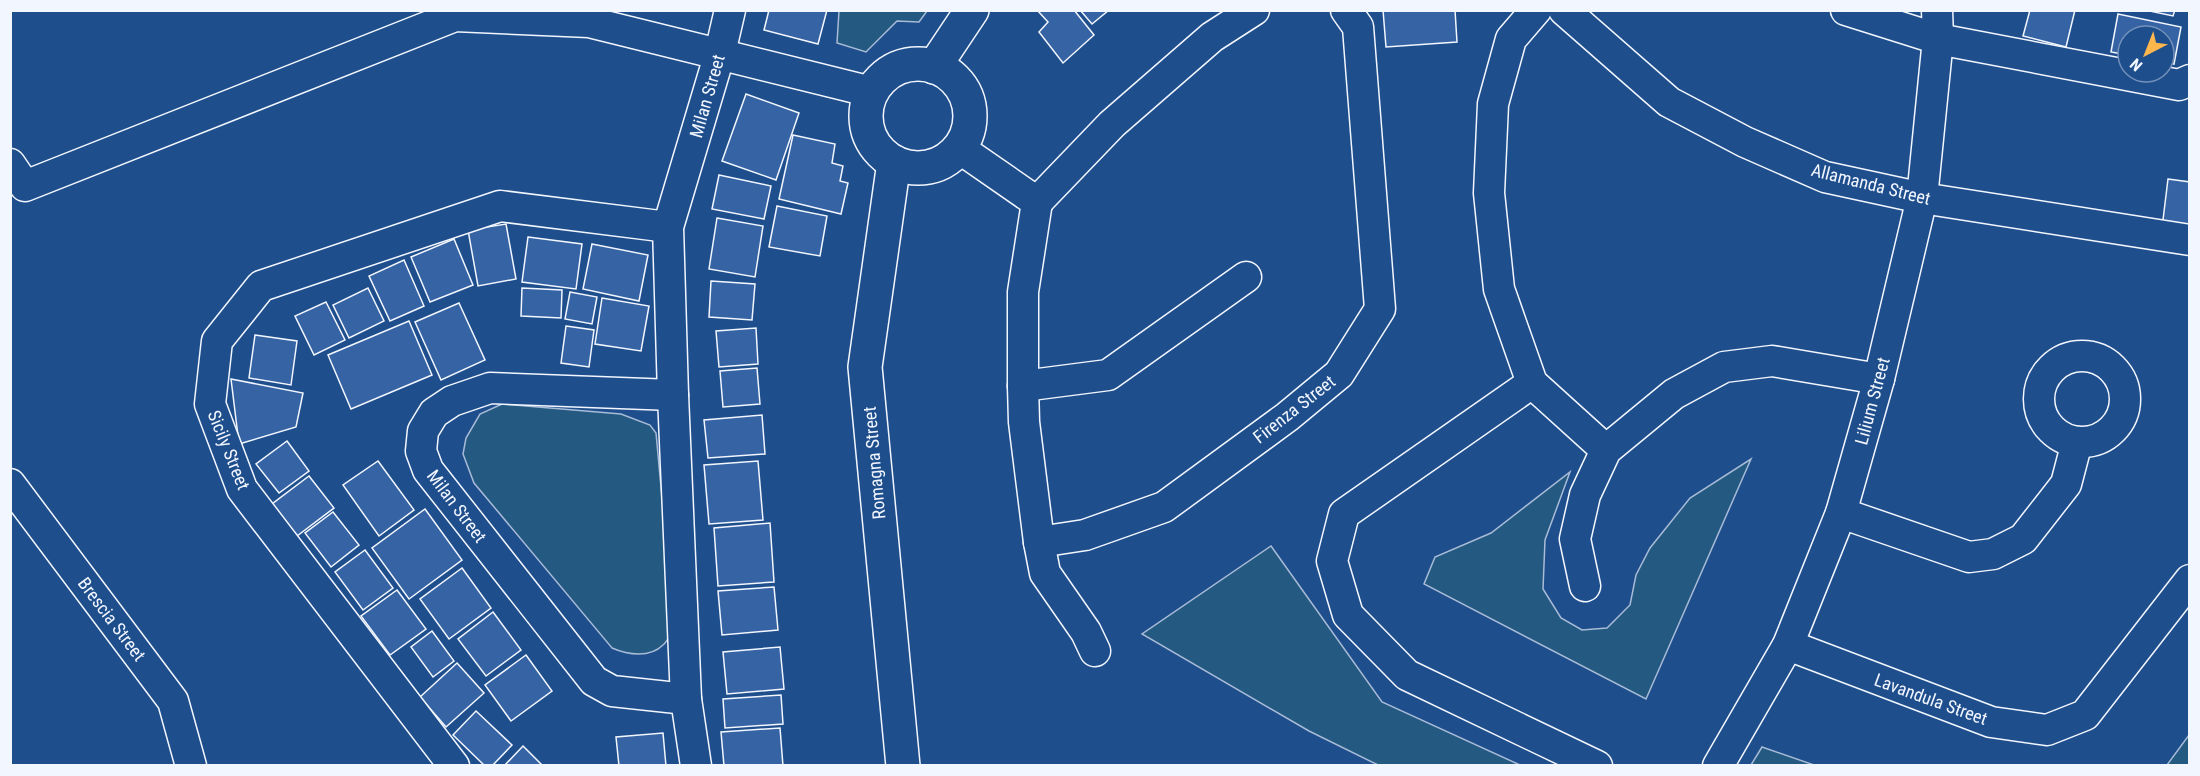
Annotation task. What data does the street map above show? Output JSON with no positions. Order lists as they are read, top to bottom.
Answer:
{
  "streets": {
    "street": [
      "Milan Street",
      "Allamanda Street",
      "Lilium Street",
      "Firenza Street",
      "Sicily Street",
      "Romagna Street",
      "Brescia Street",
      "Lavandula Street"
    ]
  },
  "crossings": [
    ["Milan Street", "Sicily Street"],
    ["Allamanda Street", "Lilium Street"],
    ["Lilium Street", "Lavandula Street"]
  ],
  "north": "bottom left"
}
